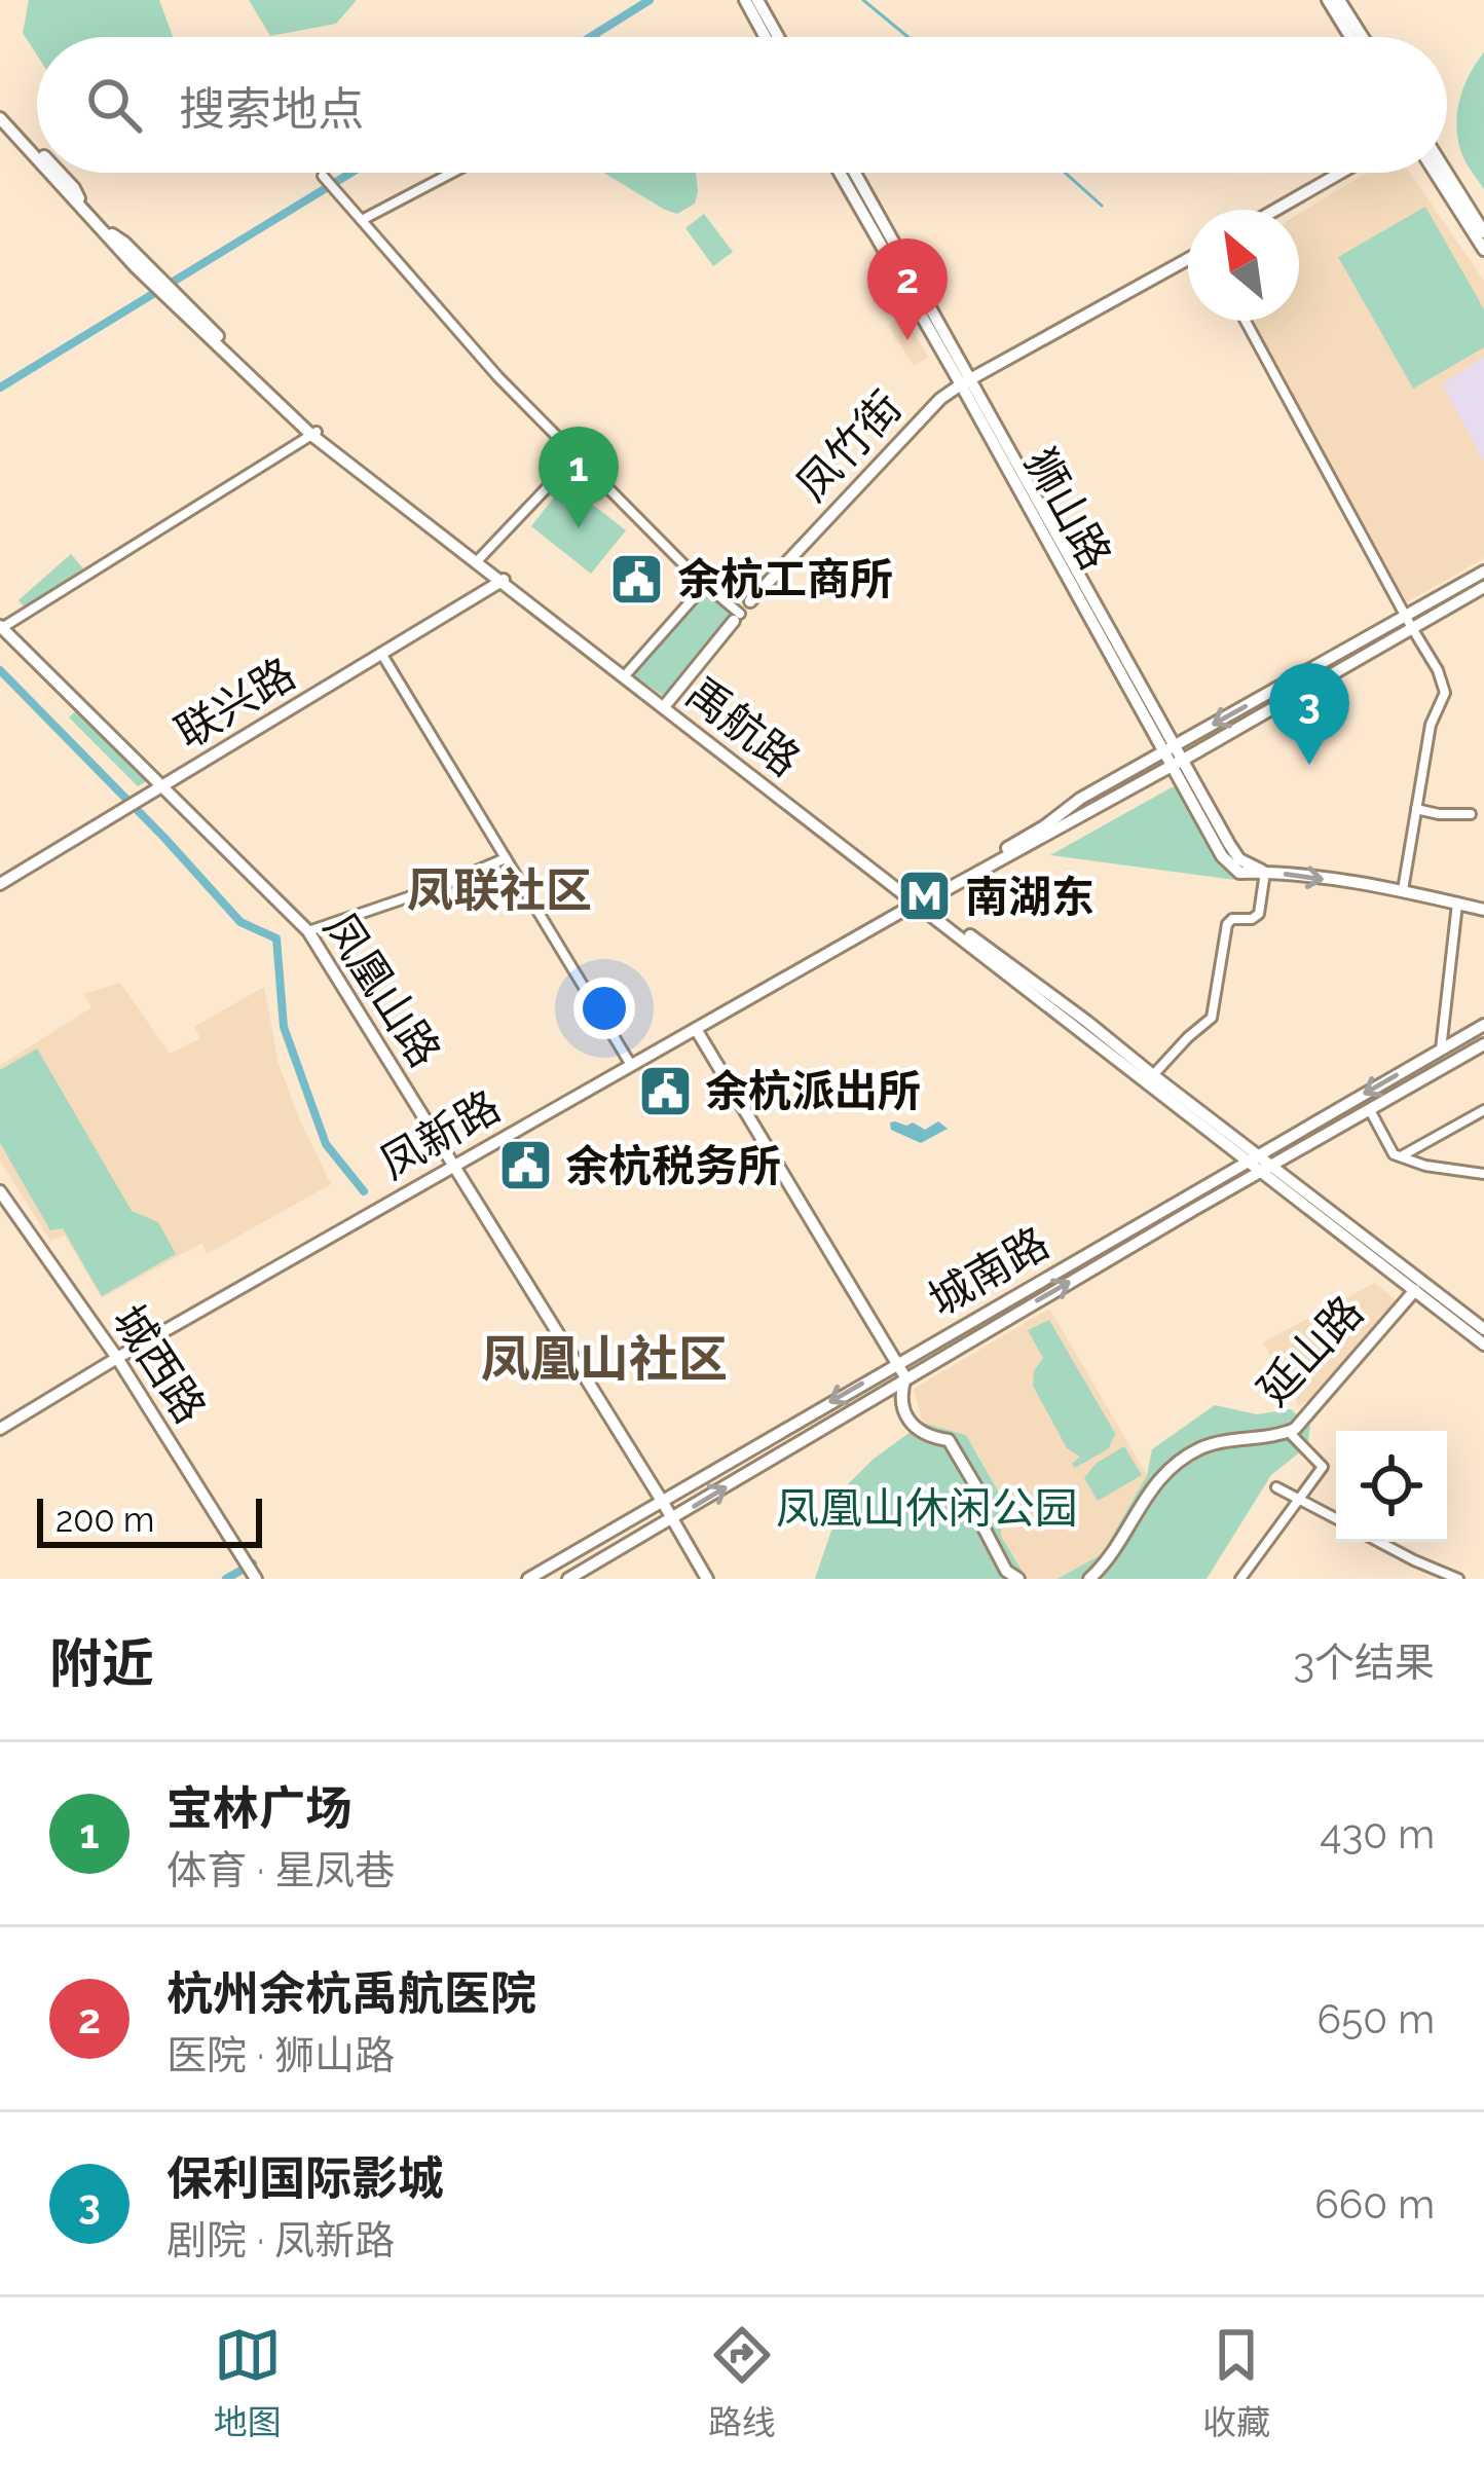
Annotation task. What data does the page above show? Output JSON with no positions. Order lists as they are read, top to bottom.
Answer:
{
  "streets": {
    "main road": [
      "凤竹街",
      "狮山路",
      "联兴路",
      "禹航路",
      "凤凰山路",
      "凤新路",
      "城南路",
      "延山路",
      "城西路"
    ]
  },
  "crossings": [
    ["凤竹街", "狮山路"],
    ["狮山路", "凤新路"],
    ["联兴路", "禹航路"],
    ["联兴路", "凤凰山路"],
    ["禹航路", "凤新路"],
    ["禹航路", "城南路"],
    ["禹航路", "延山路"],
    ["凤凰山路", "凤新路"],
    ["凤凰山路", "城南路"],
    ["凤新路", "城西路"]
  ],
  "districts": ["凤联社区", "凤凰山社区"],
  "parks": ["凤凰山休闲公园"],
  "places": {
    "public building": ["余杭工商所", "余杭派出所", "余杭税务所"],
    "metro station": ["南湖东"]
  },
  "scale_bar": "200 m",
  "north": "top left",
  "page": {
    "search": "搜索地点",
    "pins": ["2", "1", "3"],
    "scale": "200 m",
    "heading": ["附近", "3个结果"],
    "list": [
      {
        "mark": "1",
        "name": "宝林广场",
        "note": "体育 · 星凤巷",
        "value": "430 m"
      },
      {
        "mark": "2",
        "name": "杭州余杭禹航医院",
        "note": "医院 · 狮山路",
        "value": "650 m"
      },
      {
        "mark": "3",
        "name": "保利国际影城",
        "note": "剧院 · 凤新路",
        "value": "660 m"
      }
    ],
    "nav": ["地图", "路线", "收藏"]
  }
}
